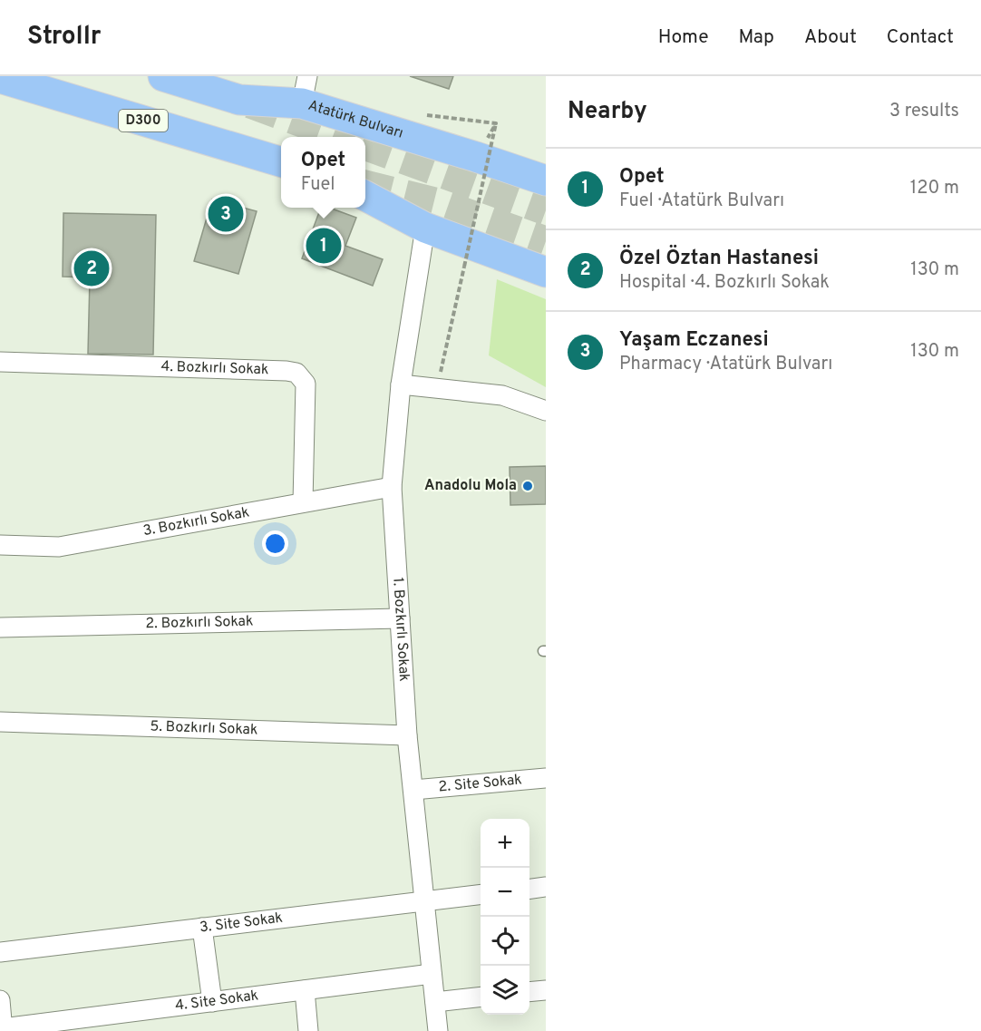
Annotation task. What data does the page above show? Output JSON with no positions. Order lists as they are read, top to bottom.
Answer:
{
  "streets": {
    "highway": ["Atatürk Bulvarı", "D300"],
    "street": [
      "4. Bozkırlı Sokak",
      "3. Bozkırlı Sokak",
      "2. Bozkırlı Sokak",
      "1. Bozkırlı Sokak",
      "5. Bozkırlı Sokak",
      "2. Site Sokak",
      "3. Site Sokak",
      "4. Site Sokak"
    ]
  },
  "crossings": [
    ["4. Bozkırlı Sokak", "3. Bozkırlı Sokak"],
    ["3. Bozkırlı Sokak", "1. Bozkırlı Sokak"],
    ["2. Bozkırlı Sokak", "1. Bozkırlı Sokak"],
    ["1. Bozkırlı Sokak", "5. Bozkırlı Sokak"],
    ["1. Bozkırlı Sokak", "2. Site Sokak"],
    ["1. Bozkırlı Sokak", "3. Site Sokak"],
    ["1. Bozkırlı Sokak", "4. Site Sokak"]
  ],
  "places": ["Anadolu Mola"],
  "page": {
    "header": "Strollr",
    "nav": [
      "Home",
      "Map",
      "About",
      "Contact"
    ],
    "heading": ["Nearby", "3 results"],
    "popup": ["Opet", "Fuel"],
    "list": [
      {
        "mark": "1",
        "name": "Opet",
        "note": "Fuel · Atatürk Bulvarı",
        "value": "120 m"
      },
      {
        "mark": "2",
        "name": "Özel Öztan Hastanesi",
        "note": "Hospital · 4. Bozkırlı Sokak",
        "value": "130 m"
      },
      {
        "mark": "3",
        "name": "Yaşam Eczanesi",
        "note": "Pharmacy · Atatürk Bulvarı",
        "value": "130 m"
      }
    ],
    "pins": ["3", "1", "2"],
    "map_buttons": ["+", "−"]
  }
}
